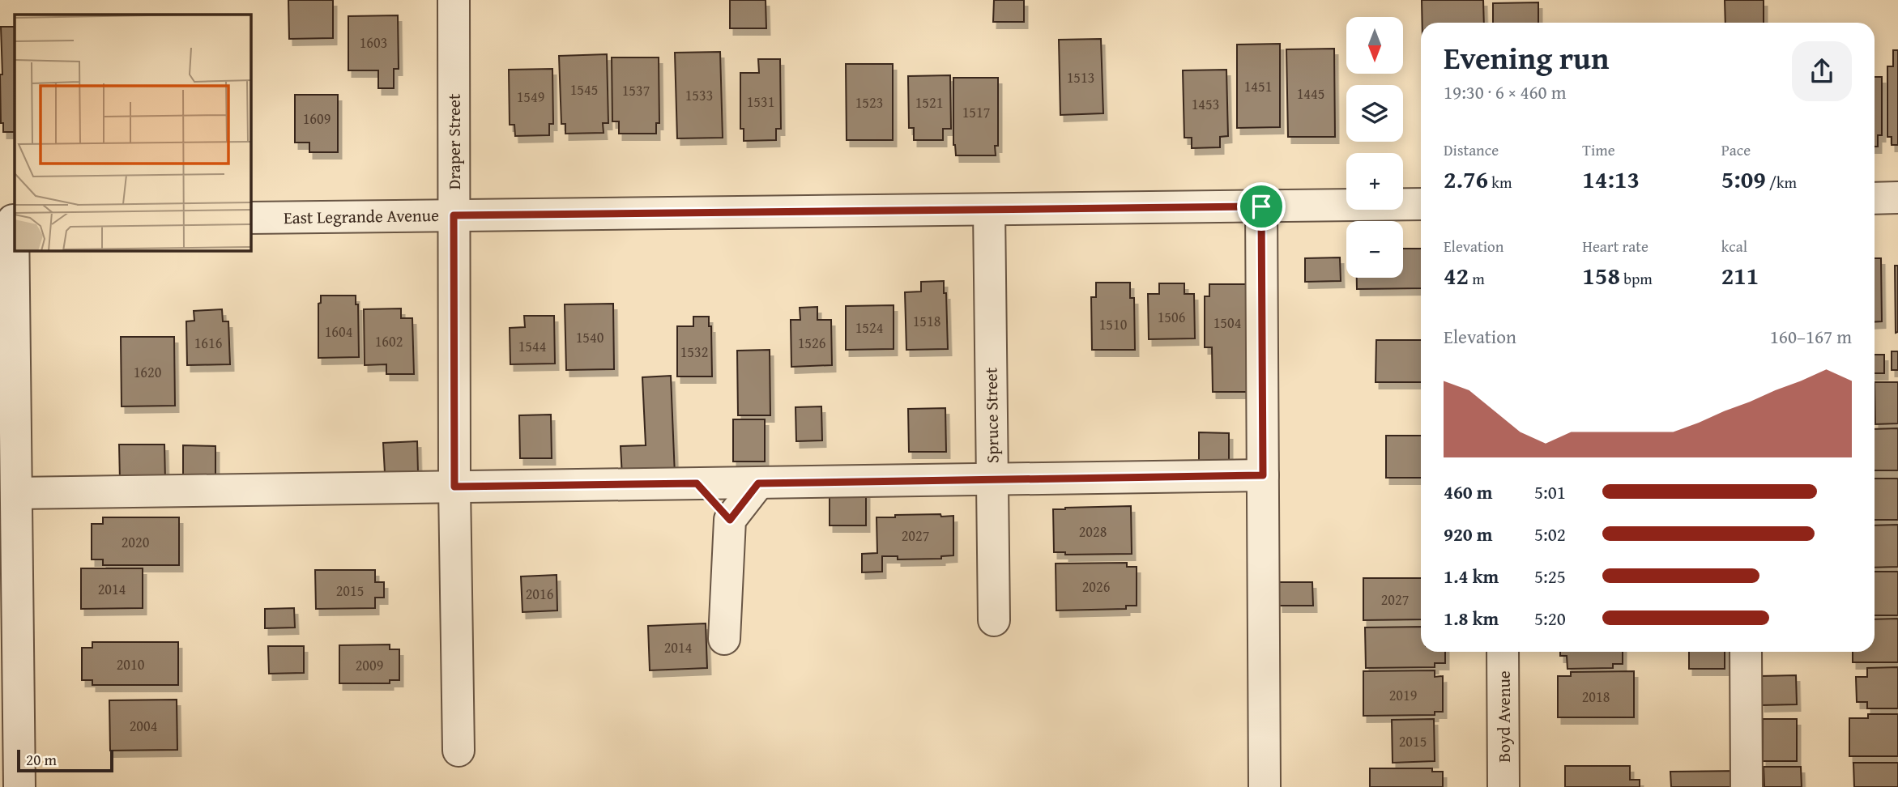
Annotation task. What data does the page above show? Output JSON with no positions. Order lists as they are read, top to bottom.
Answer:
{
  "streets": {
    "street": [
      "Draper Street",
      "East Legrande Avenue",
      "Spruce Street",
      "Boyd Avenue"
    ]
  },
  "crossings": [
    ["Draper Street", "East Legrande Avenue"],
    ["East Legrande Avenue", "Spruce Street"]
  ],
  "house_numbers": [
    "1603",
    "1513",
    "1451",
    "1545",
    "1537",
    "1445",
    "1533",
    "1549",
    "1531",
    "1523",
    "1521",
    "1453",
    "1517",
    "1609",
    "1506",
    "1518",
    "1504",
    "1510",
    "1524",
    "1604",
    "1540",
    "1602",
    "1616",
    "1526",
    "1544",
    "1532",
    "1620",
    "2028",
    "2027",
    "2020",
    "2026",
    "2014",
    "2015",
    "2016",
    "2027",
    "2014",
    "2010",
    "2009",
    "2019",
    "2018",
    "2004",
    "2015"
  ],
  "scale_bar": "20 m",
  "north": "bottom",
  "page": {
    "map_buttons": ["+", "−"],
    "heading": ["Evening run", "19:30 · 6 × 460 m"],
    "stats": [
      ["Distance", "2.76 km"],
      ["Time", "14:13"],
      ["Pace", "5:09 /km"],
      ["Elevation", "42 m"],
      ["Heart rate", "158 bpm"],
      ["kcal", "211"]
    ],
    "chart": ["Elevation", "160–167 m"],
    "list": [
      {
        "name": "460 m",
        "note": "5:01"
      },
      {
        "name": "920 m",
        "note": "5:02"
      },
      {
        "name": "1.4 km",
        "note": "5:25"
      },
      {
        "name": "1.8 km",
        "note": "5:20"
      }
    ],
    "scale": "20 m"
  }
}
